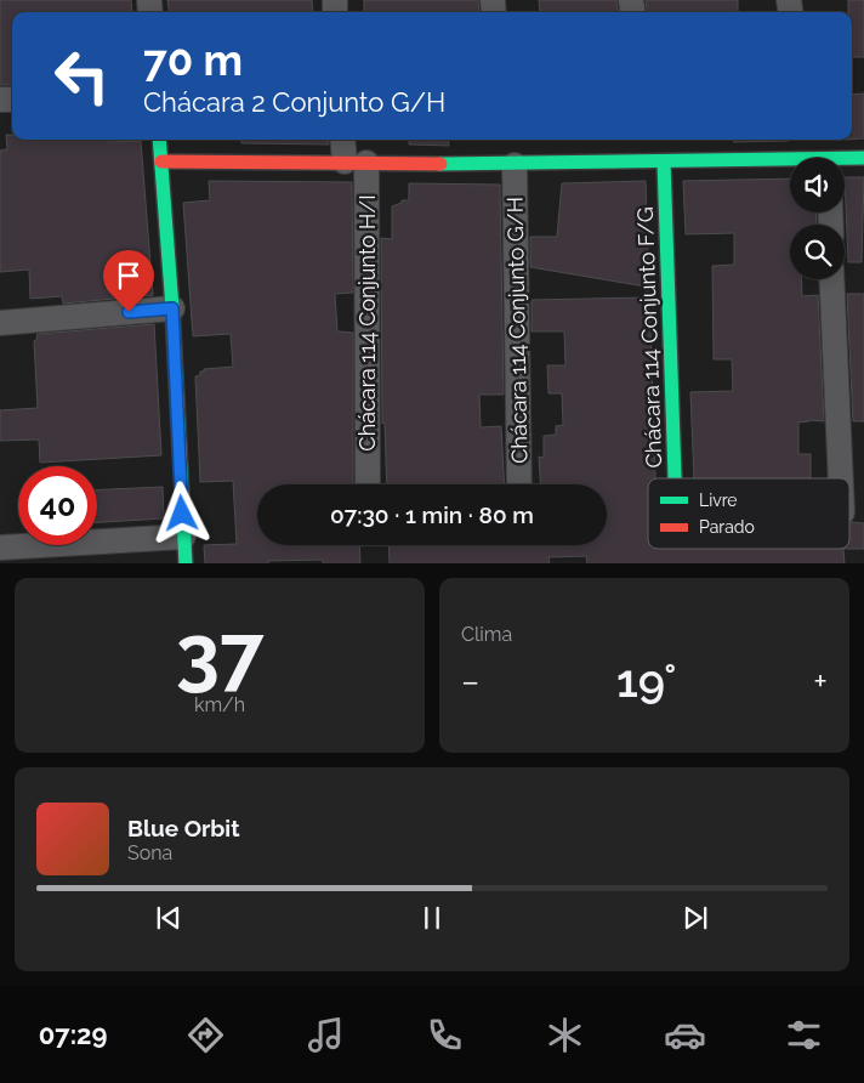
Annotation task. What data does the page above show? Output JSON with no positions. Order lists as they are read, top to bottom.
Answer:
{
  "streets": {
    "street": ["Chácara 114 Conjunto H/I", "Chácara 114 Conjunto G/H", "Chácara 114 Conjunto F/G"]
  },
  "legend": ["Livre", "Parado"],
  "page": {
    "turn": ["70 m", "Chácara 2 Conjunto G/H"],
    "limit": "40",
    "trip": "07:30 · 1 min · 80 m",
    "tile": [
      ["37", "km/h"],
      "Clima"
    ],
    "heat": ["−", "19°", "+"],
    "song": ["Blue Orbit", "Sona"],
    "tabs": "07:29"
  }
}
